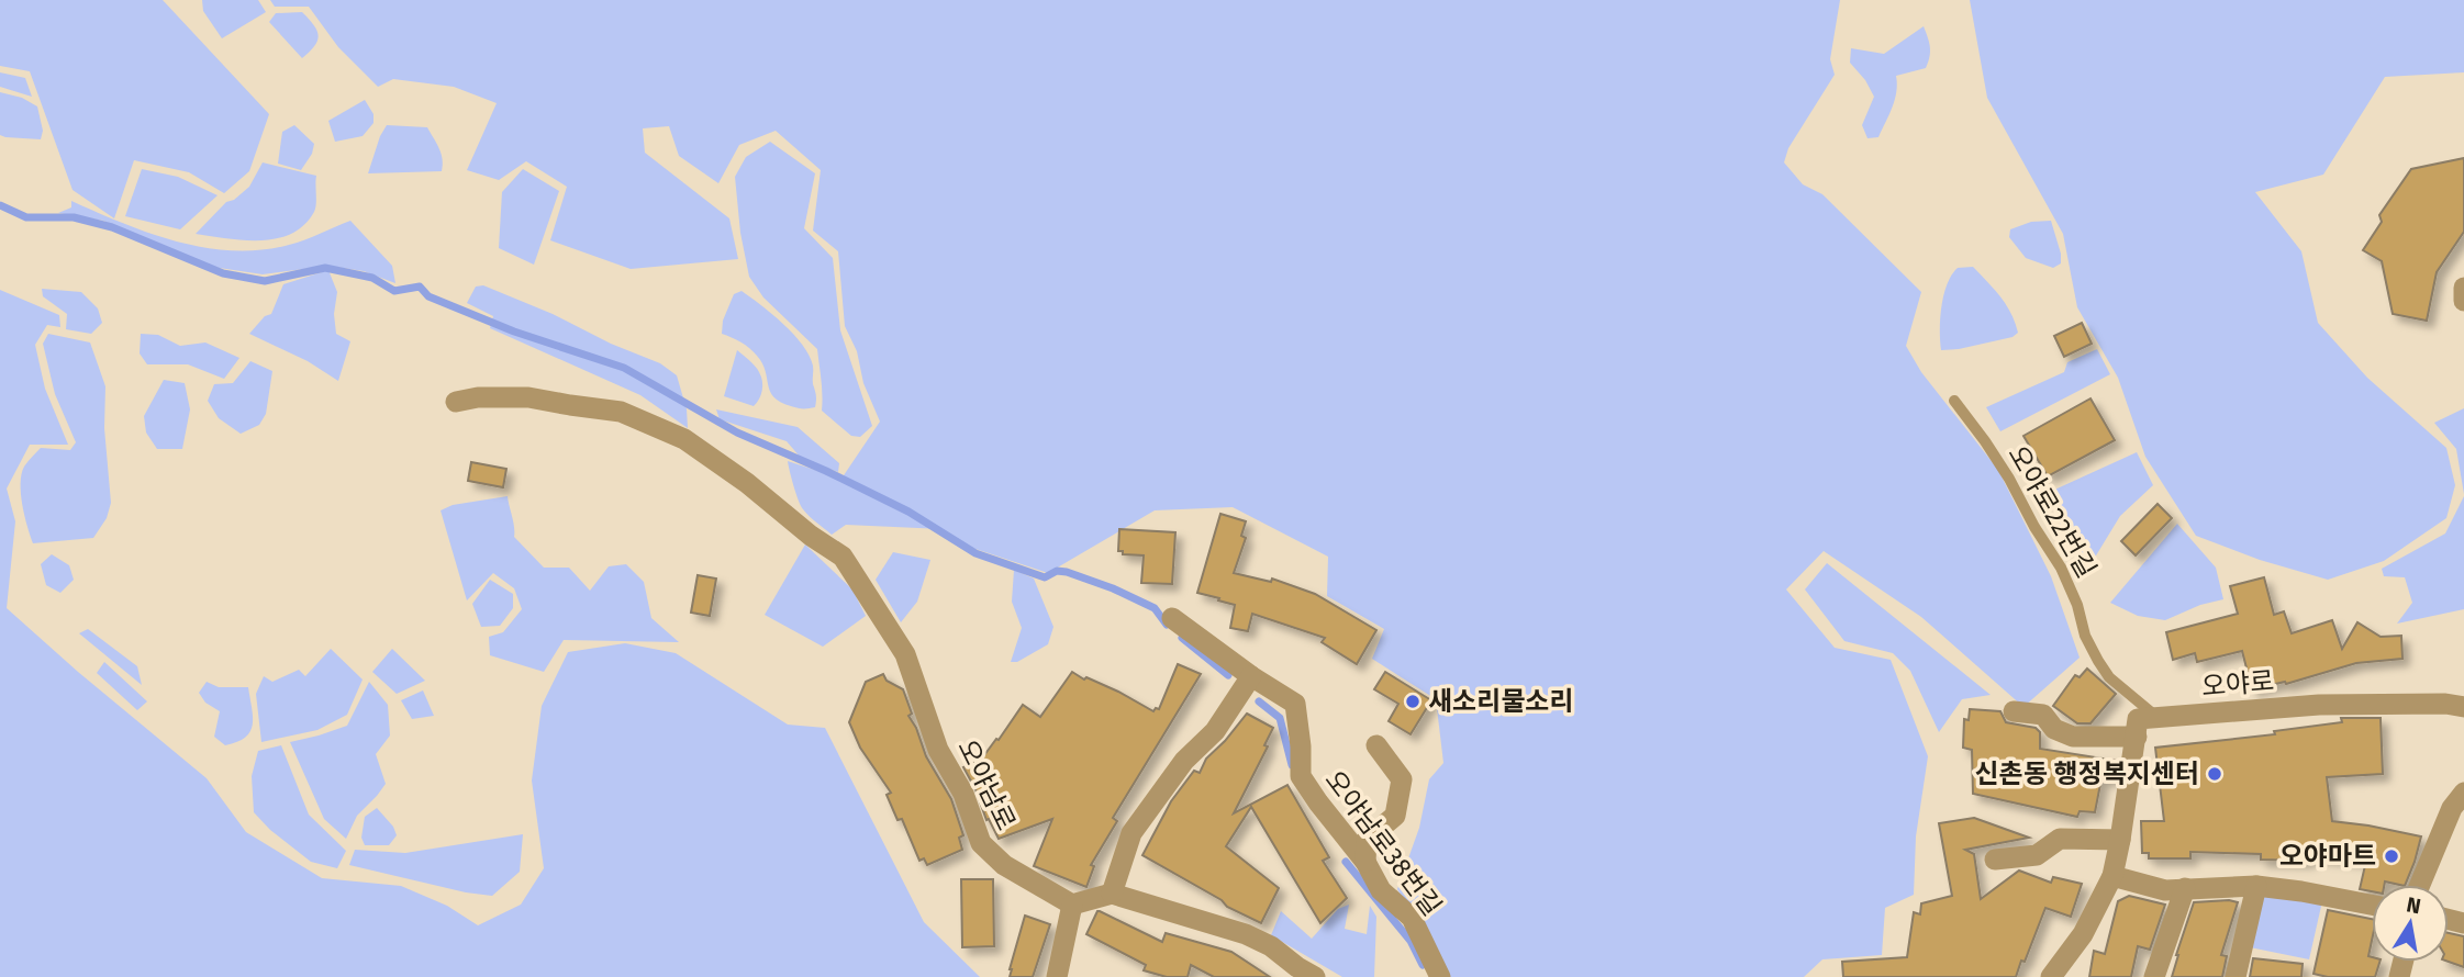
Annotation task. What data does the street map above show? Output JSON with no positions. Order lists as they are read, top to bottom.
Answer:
{
  "streets": {
    "street": ["오야로", "오야남로", "오야남로38번길"],
    "lane": ["오야로22번길"]
  },
  "crossings": [
    ["오야로22번길", "오야로"]
  ],
  "places": ["새소리물소리", "신촌동 행정복지센터", "오야마트"],
  "north": "top"
}
